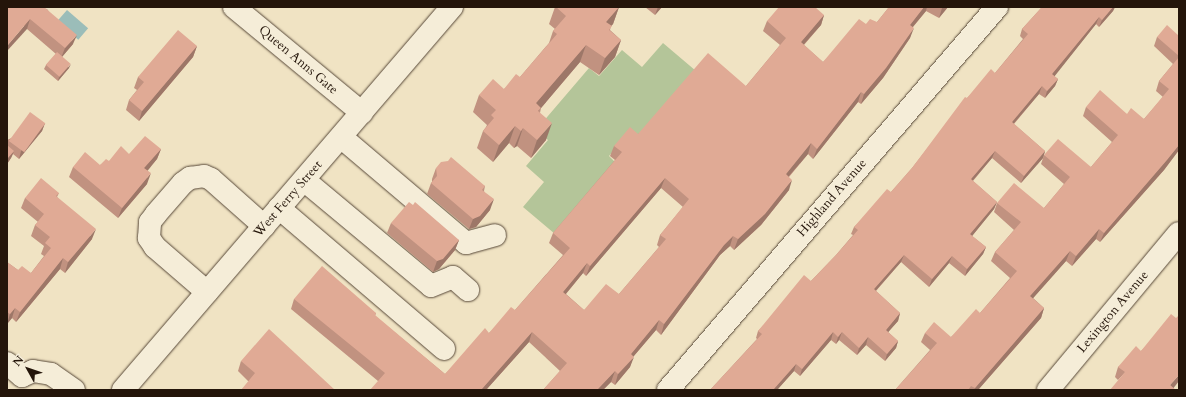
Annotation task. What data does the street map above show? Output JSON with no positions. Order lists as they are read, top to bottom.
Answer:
{
  "streets": {
    "street": [
      "Queen Anns Gate",
      "Highland Avenue",
      "West Ferry Street",
      "Lexington Avenue"
    ]
  },
  "crossings": [
    ["Queen Anns Gate", "West Ferry Street"]
  ],
  "north": "top left"
}
